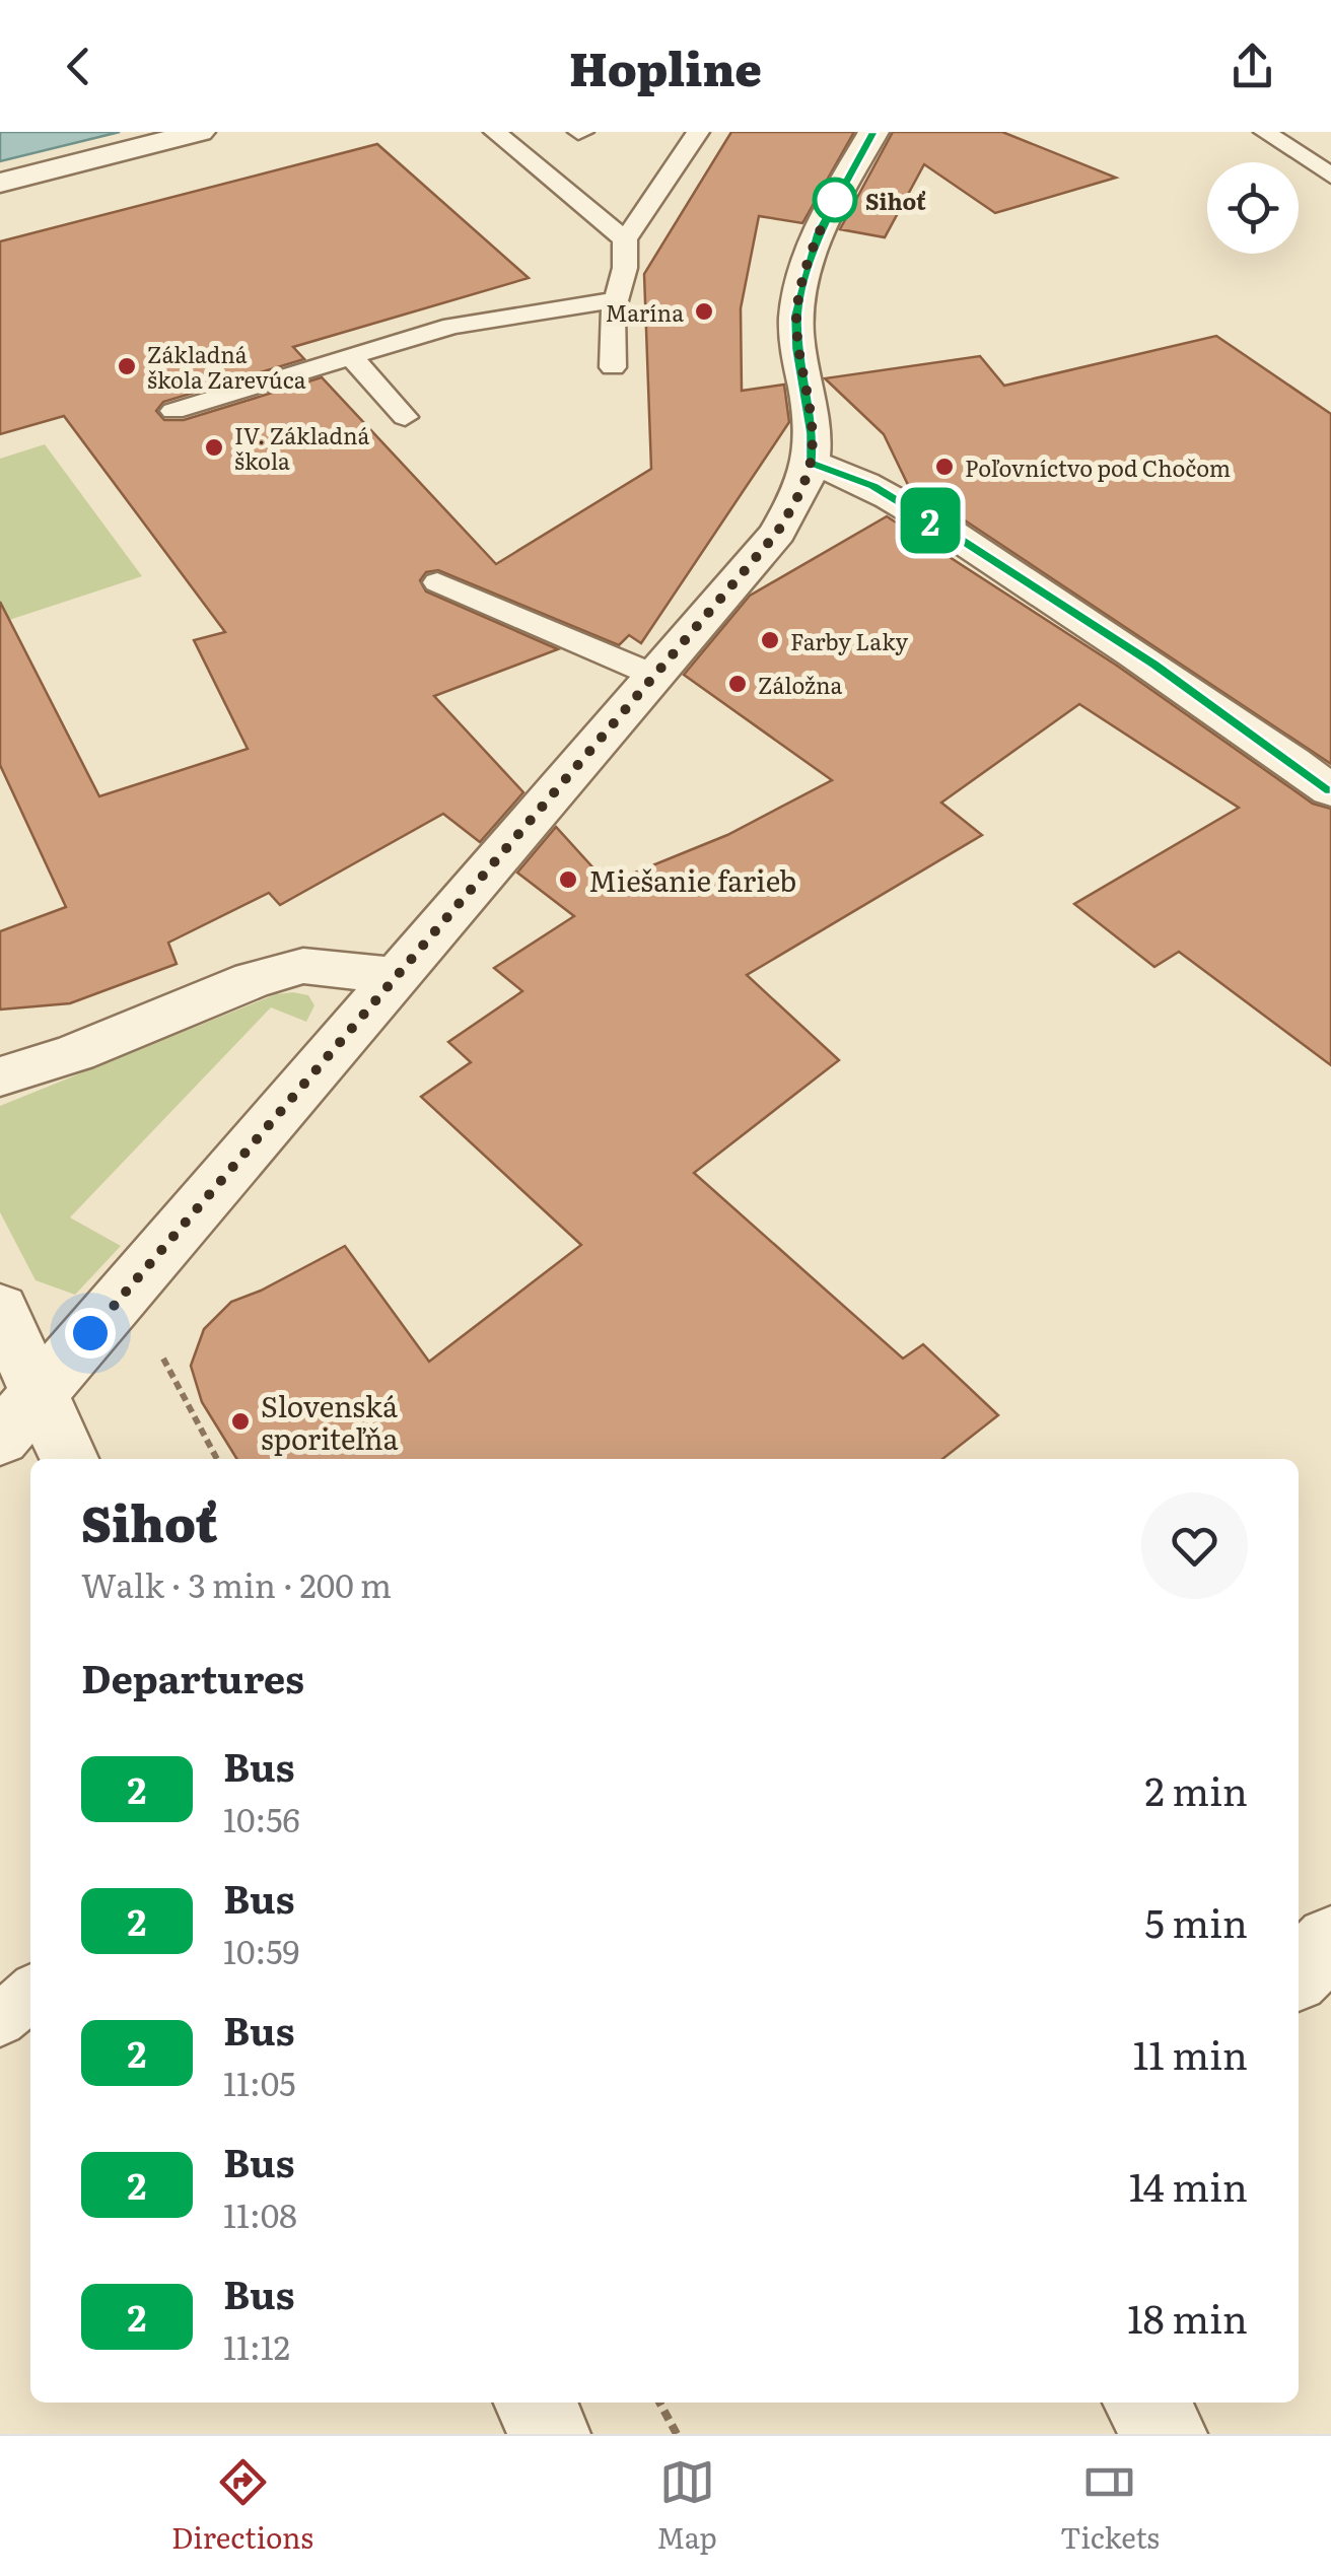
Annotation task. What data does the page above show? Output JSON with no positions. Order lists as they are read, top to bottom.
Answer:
{
  "places": [
    "Sihoť",
    "Marína",
    "Základná škola Zarevúca",
    "IV. Základná škola",
    "Poľovníctvo pod Chočom",
    "Farby Laky",
    "Záložna",
    "Miešanie farieb",
    "Slovenská sporiteľňa"
  ],
  "lines": ["bus line 2"],
  "page": {
    "header": "Hopline",
    "on_map": "2",
    "heading": [
      ["Sihoť", "Walk · 3 min · 200 m"],
      "Departures"
    ],
    "list": [
      {
        "mark": "2",
        "name": "Bus",
        "note": "10:56",
        "value": "2 min"
      },
      {
        "mark": "2",
        "name": "Bus",
        "note": "10:59",
        "value": "5 min"
      },
      {
        "mark": "2",
        "name": "Bus",
        "note": "11:05",
        "value": "11 min"
      },
      {
        "mark": "2",
        "name": "Bus",
        "note": "11:08",
        "value": "14 min"
      },
      {
        "mark": "2",
        "name": "Bus",
        "note": "11:12",
        "value": "18 min"
      }
    ],
    "tabs": ["Directions", "Map", "Tickets"]
  }
}
